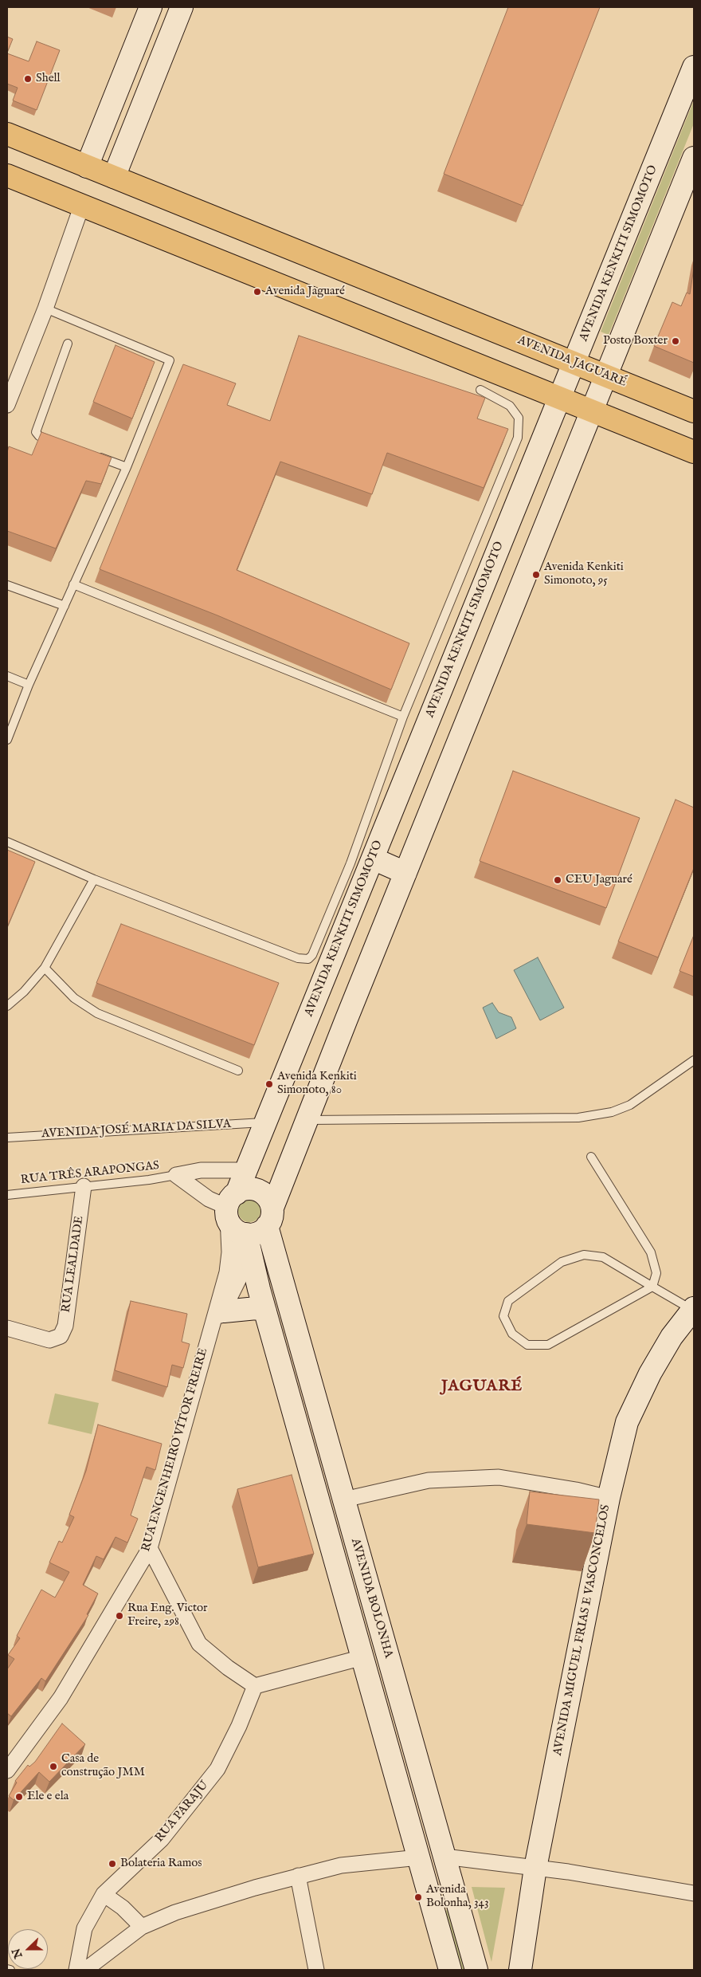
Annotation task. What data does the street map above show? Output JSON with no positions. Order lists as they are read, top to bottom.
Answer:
{
  "streets": {
    "highway": ["AVENIDA JAGUARÉ"],
    "main road": ["AVENIDA KENKITI SIMOMOTO", "AVENIDA BOLONHA", "AVENIDA MIGUEL FRIAS E VASCONCELOS"],
    "street": ["RUA LEALDADE", "RUA ENGENHEIRO VÍTOR FREIRE", "RUA PARAJU"],
    "lane": ["AVENIDA JOSÉ MARIA DA SILVA", "RUA TRÊS ARAPONGAS"]
  },
  "crossings": [
    ["AVENIDA KENKITI SIMOMOTO", "AVENIDA JAGUARÉ"],
    ["AVENIDA KENKITI SIMOMOTO", "AVENIDA JOSÉ MARIA DA SILVA"],
    ["AVENIDA KENKITI SIMOMOTO", "RUA ENGENHEIRO VÍTOR FREIRE"],
    ["AVENIDA KENKITI SIMOMOTO", "AVENIDA BOLONHA"],
    ["RUA TRÊS ARAPONGAS", "RUA LEALDADE"],
    ["RUA ENGENHEIRO VÍTOR FREIRE", "AVENIDA BOLONHA"]
  ],
  "districts": ["JAGUARÉ"],
  "places": [
    "Shell",
    "Avenida Jaguaré",
    "Posto Boxter",
    "Avenida Kenkiti Simonoto, 95",
    "CEU Jaguaré",
    "Avenida Kenkiti Simonoto, 80",
    "Rua Eng. Victor Freire, 298",
    "Casa de construção JMM",
    "Ele e ela",
    "Bolateria Ramos",
    "Avenida Bolonha, 343"
  ],
  "north": "left"
}
